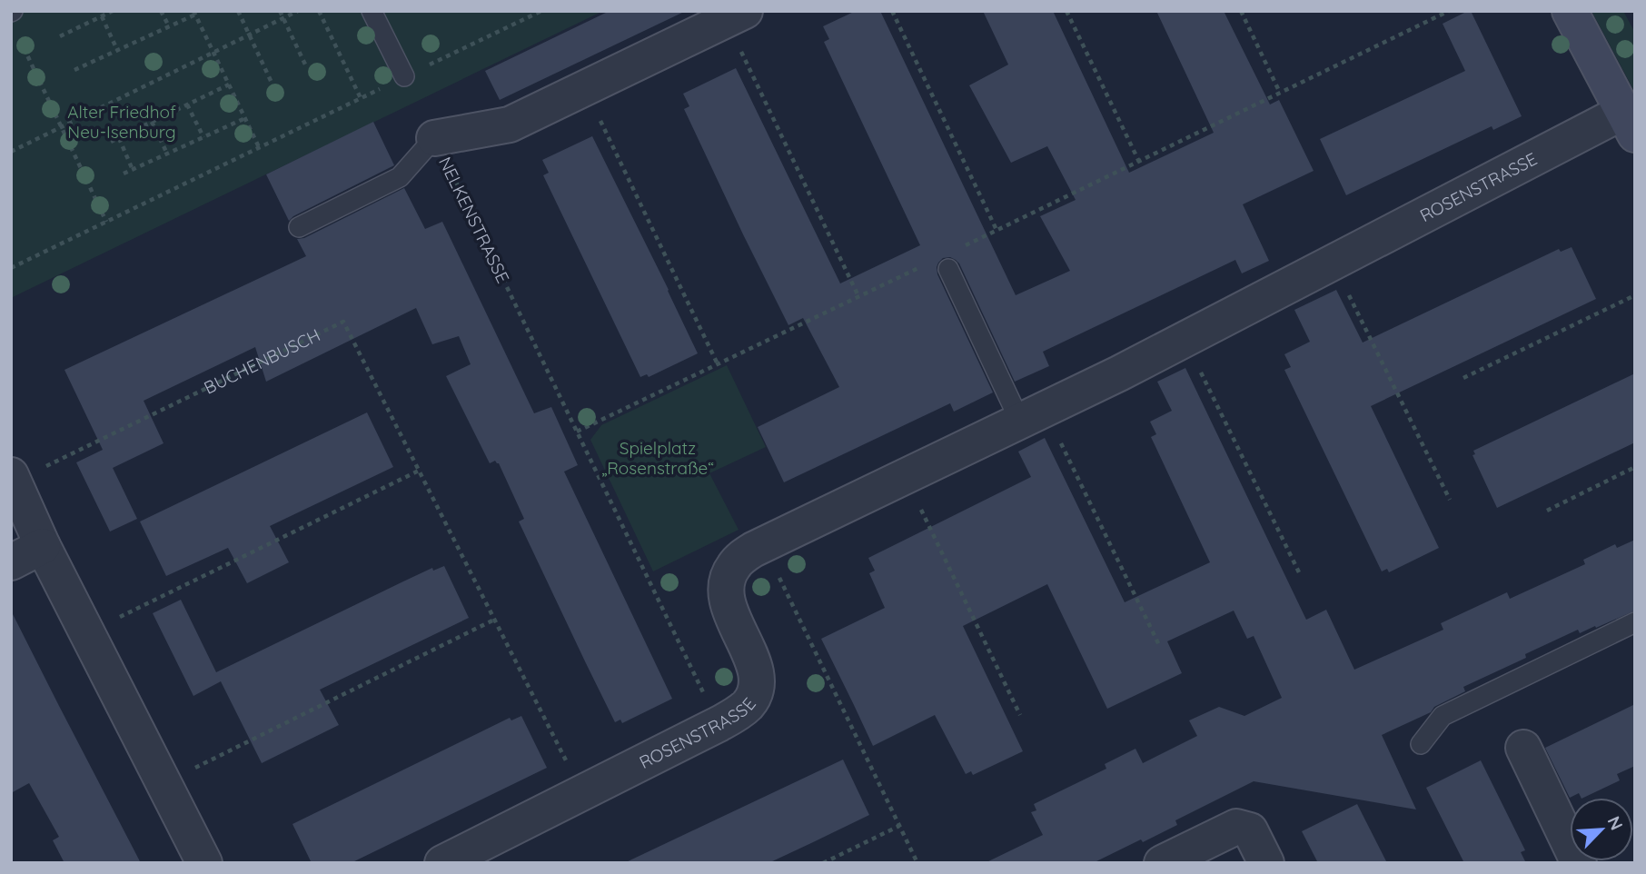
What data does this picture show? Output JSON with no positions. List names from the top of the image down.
{
  "streets": {
    "street": ["ROSENSTRASSE", "NELKENSTRASSE"],
    "path": ["BUCHENBUSCH"]
  },
  "crossings": [
    ["ROSENSTRASSE", "NELKENSTRASSE"],
    ["ROSENSTRASSE", "BUCHENBUSCH"]
  ],
  "parks": ["Alter Friedhof Neu-Isenburg", "Spielplatz „Rosenstraße“"],
  "north": "top right"
}
